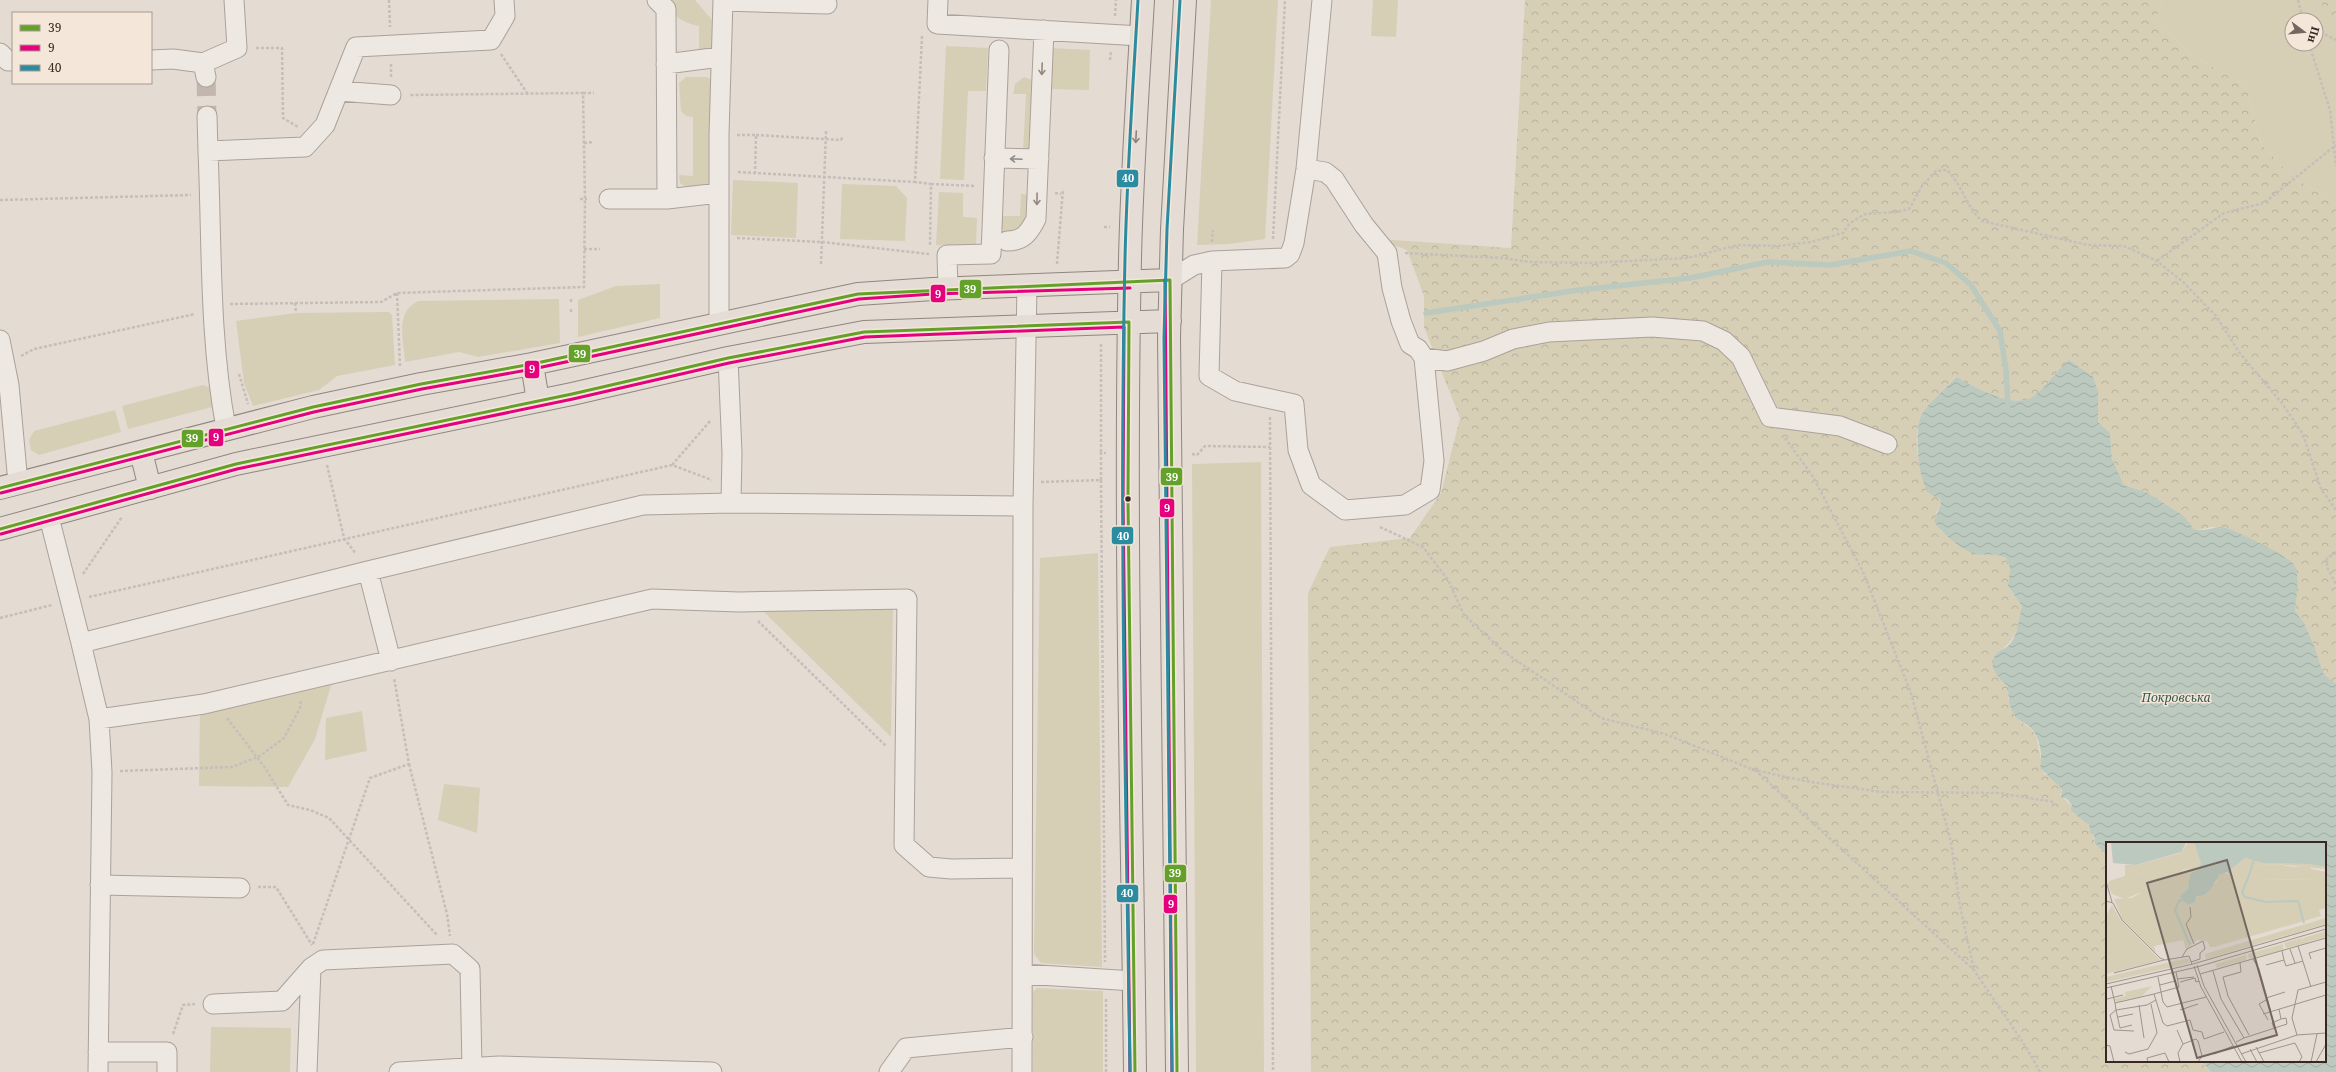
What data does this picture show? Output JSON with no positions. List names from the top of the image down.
{
  "water": ["Покровська"],
  "lines": ["transit line 40", "transit line 39", "transit line 9"],
  "legend": ["39", "9", "40"],
  "north": "right"
}
